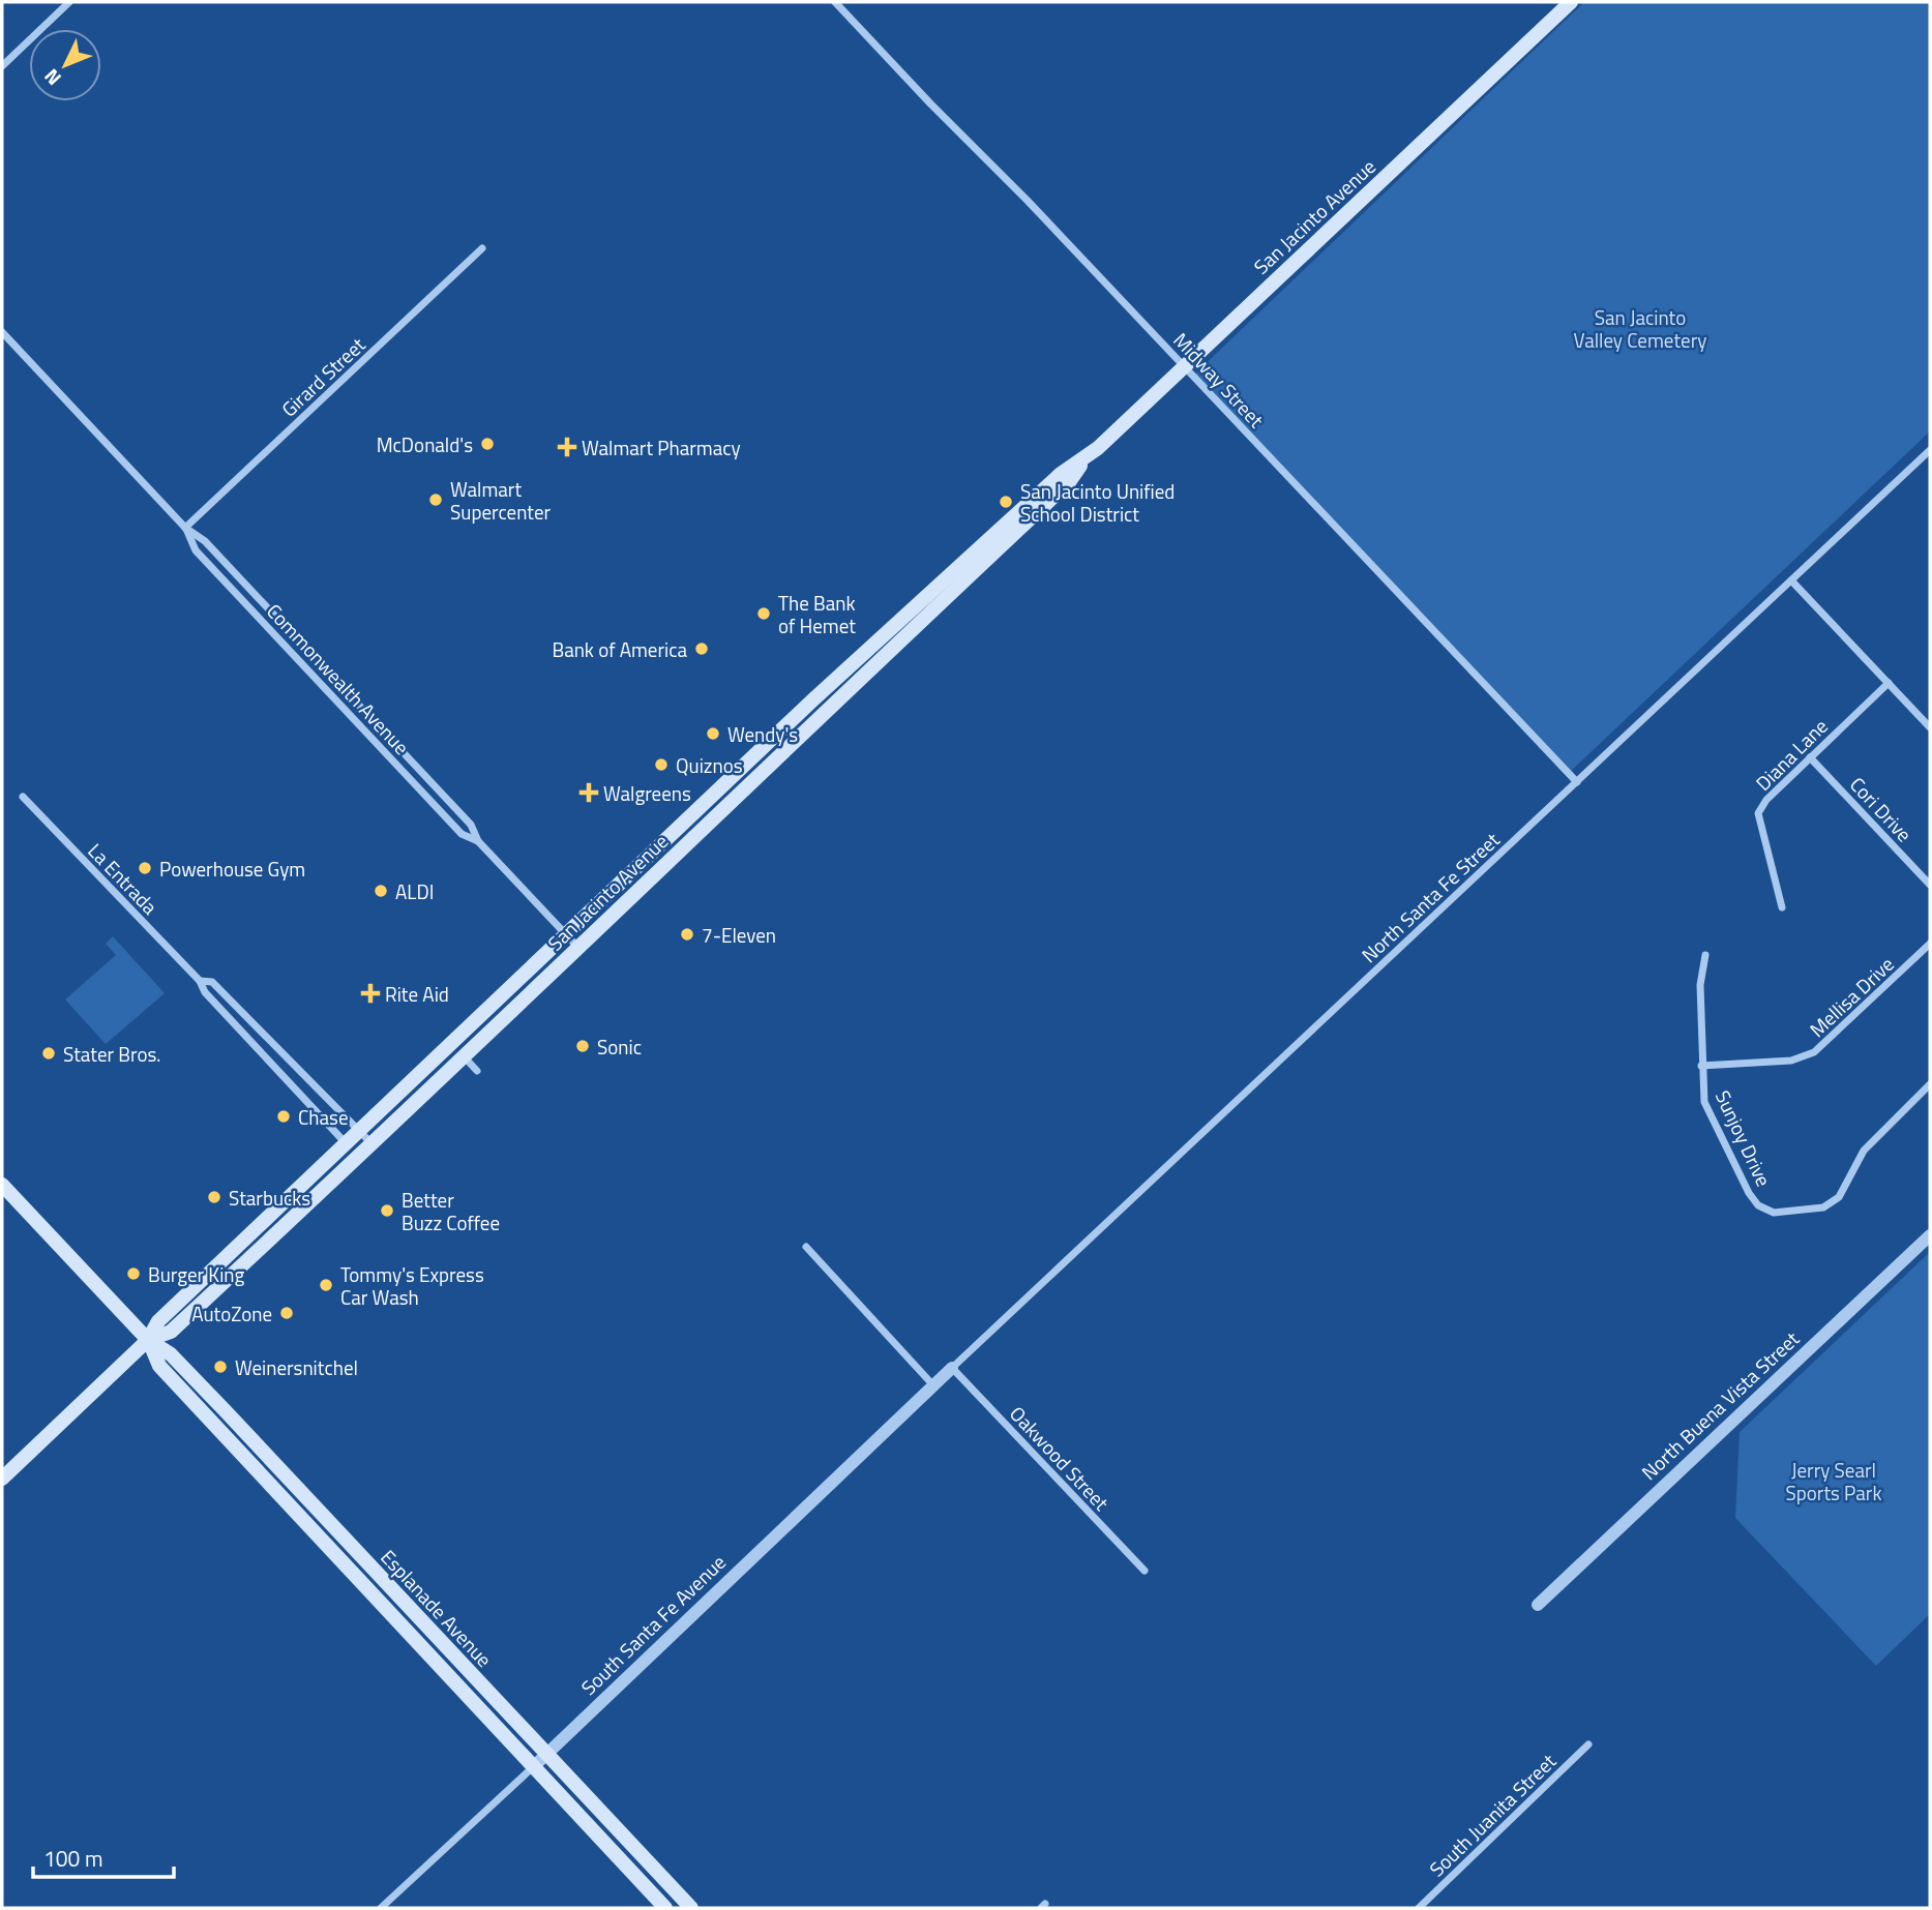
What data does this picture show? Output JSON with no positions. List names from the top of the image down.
{
  "streets": {
    "main road": ["San Jacinto Avenue", "Esplanade Avenue"],
    "street": [
      "Girard Street",
      "Midway Street",
      "Commonwealth Avenue",
      "Diana Lane",
      "Cori Drive",
      "La Entrada",
      "North Santa Fe Street",
      "Mellisa Drive",
      "Sunjoy Drive",
      "North Buena Vista Street",
      "Oakwood Street",
      "South Santa Fe Avenue",
      "South Juanita Street"
    ]
  },
  "crossings": [
    ["San Jacinto Avenue", "Midway Street"],
    ["San Jacinto Avenue", "Commonwealth Avenue"],
    ["San Jacinto Avenue", "La Entrada"],
    ["San Jacinto Avenue", "Esplanade Avenue"],
    ["Girard Street", "Commonwealth Avenue"],
    ["Midway Street", "North Santa Fe Street"],
    ["Diana Lane", "Cori Drive"],
    ["North Santa Fe Street", "Oakwood Street"],
    ["North Santa Fe Street", "South Santa Fe Avenue"],
    ["Mellisa Drive", "Sunjoy Drive"],
    ["Oakwood Street", "South Santa Fe Avenue"],
    ["Esplanade Avenue", "South Santa Fe Avenue"]
  ],
  "parks": ["San Jacinto Valley Cemetery", "Jerry Searl Sports Park"],
  "places": {
    "other": [
      "McDonald's",
      "Walmart Supercenter",
      "San Jacinto Unified School District",
      "The Bank of Hemet",
      "Bank of America",
      "Wendy's",
      "Quiznos",
      "Powerhouse Gym",
      "ALDI",
      "7-Eleven",
      "Sonic",
      "Stater Bros.",
      "Chase",
      "Starbucks",
      "Better Buzz Coffee",
      "Burger King",
      "Tommy's Express Car Wash",
      "AutoZone",
      "Weinersnitchel"
    ],
    "health": ["Walmart Pharmacy", "Walgreens", "Rite Aid"]
  },
  "scale_bar": "100 m",
  "north": "bottom left"
}
